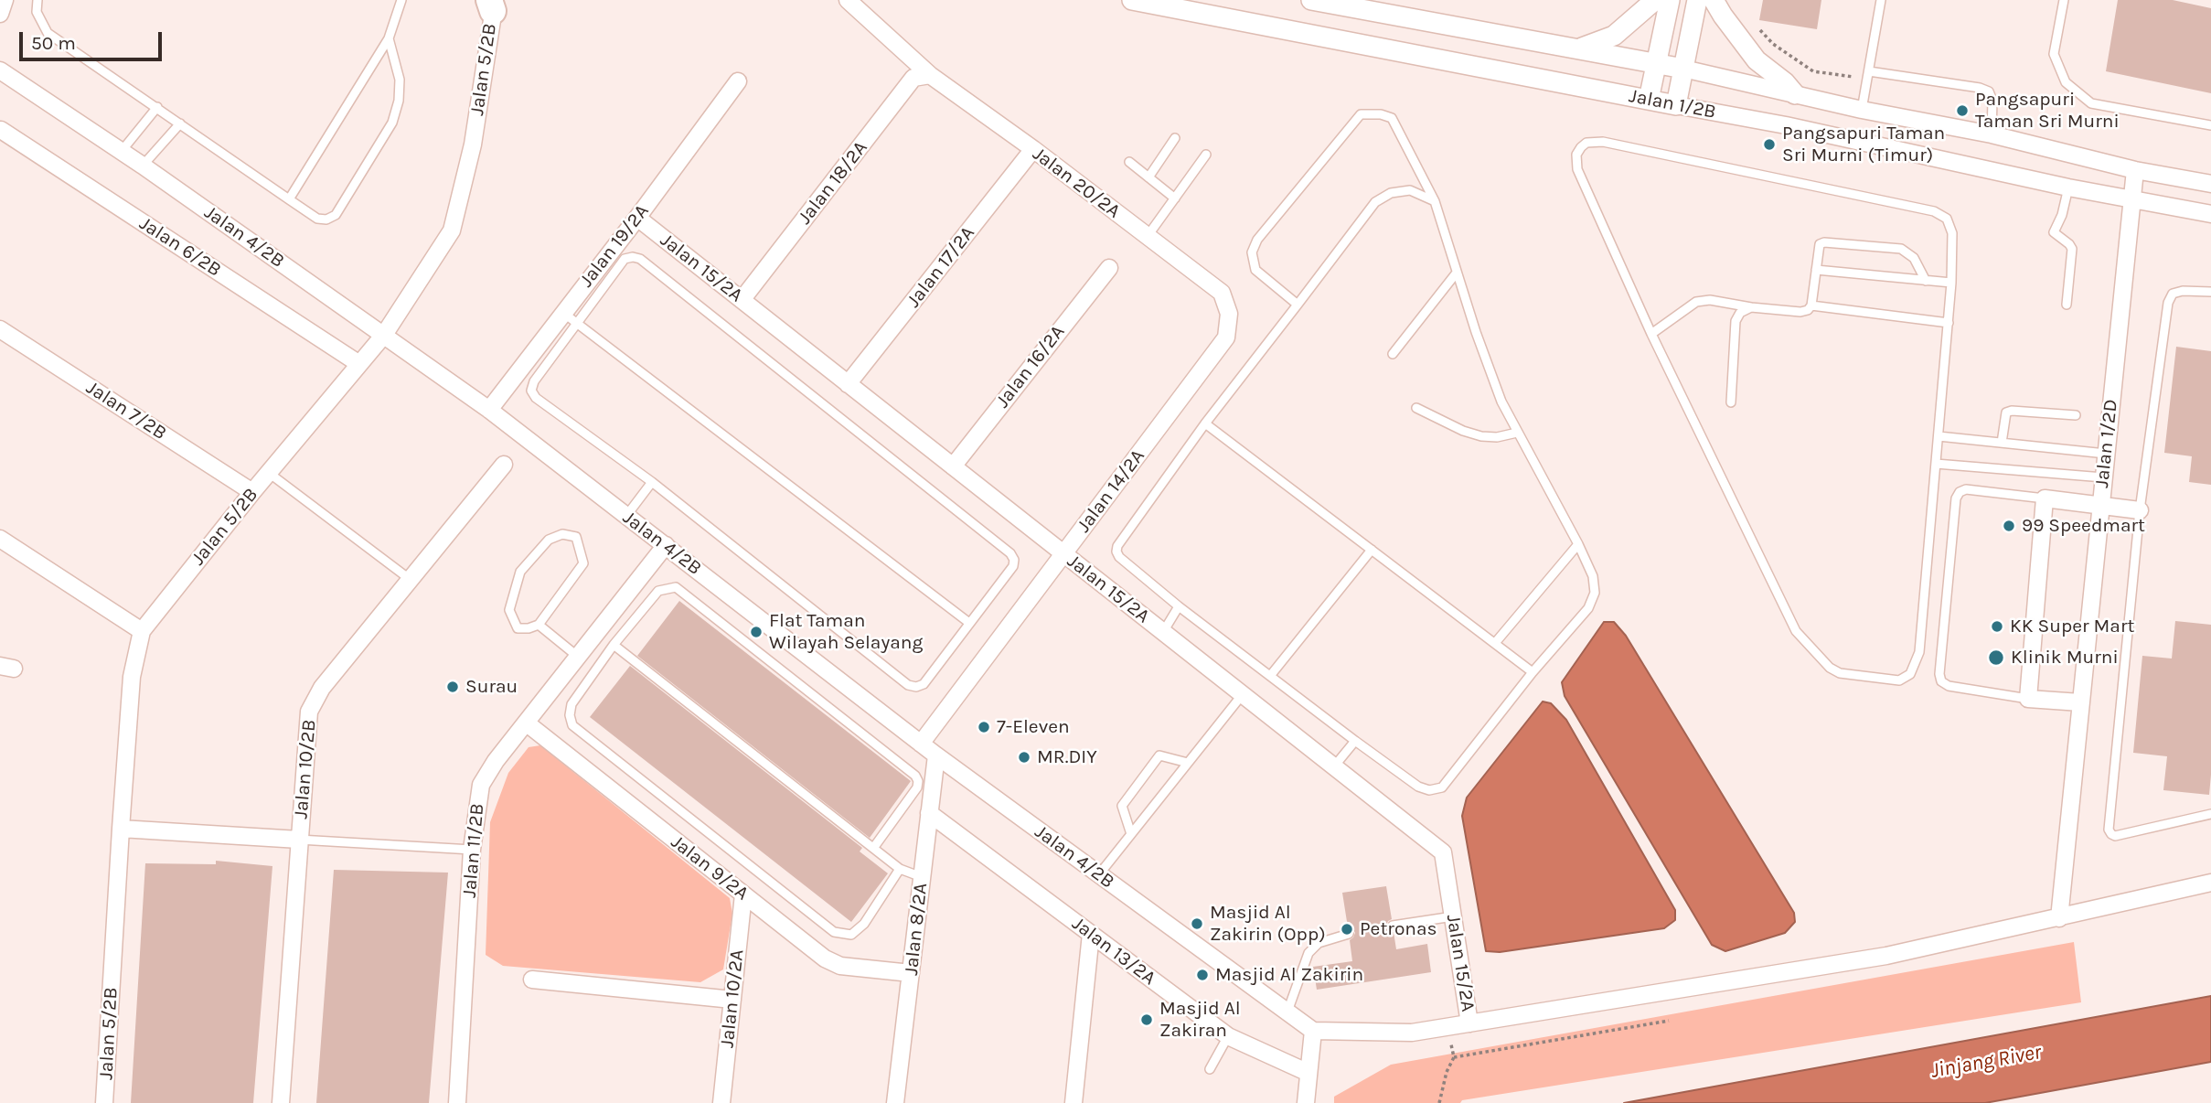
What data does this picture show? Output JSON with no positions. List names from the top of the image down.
{
  "streets": {
    "street": [
      "Jalan 5/2B",
      "Jalan 1/2B",
      "Jalan 18/2A",
      "Jalan 20/2A",
      "Jalan 4/2B",
      "Jalan 19/2A",
      "Jalan 6/2B",
      "Jalan 17/2A",
      "Jalan 15/2A",
      "Jalan 16/2A",
      "Jalan 7/2B",
      "Jalan 1/2D",
      "Jalan 14/2A",
      "Jalan 10/2B",
      "Jalan 11/2B",
      "Jalan 9/2A",
      "Jalan 8/2A",
      "Jalan 13/2A",
      "Jalan 10/2A"
    ]
  },
  "crossings": [
    ["Jalan 5/2B", "Jalan 4/2B"],
    ["Jalan 5/2B", "Jalan 6/2B"],
    ["Jalan 5/2B", "Jalan 7/2B"],
    ["Jalan 1/2B", "Jalan 1/2D"],
    ["Jalan 18/2A", "Jalan 20/2A"],
    ["Jalan 18/2A", "Jalan 15/2A"],
    ["Jalan 20/2A", "Jalan 17/2A"],
    ["Jalan 20/2A", "Jalan 14/2A"],
    ["Jalan 4/2B", "Jalan 19/2A"],
    ["Jalan 4/2B", "Jalan 14/2A"],
    ["Jalan 4/2B", "Jalan 11/2B"],
    ["Jalan 4/2B", "Jalan 8/2A"],
    ["Jalan 19/2A", "Jalan 15/2A"],
    ["Jalan 17/2A", "Jalan 15/2A"],
    ["Jalan 15/2A", "Jalan 16/2A"],
    ["Jalan 15/2A", "Jalan 14/2A"],
    ["Jalan 11/2B", "Jalan 9/2A"],
    ["Jalan 9/2A", "Jalan 8/2A"],
    ["Jalan 9/2A", "Jalan 10/2A"],
    ["Jalan 8/2A", "Jalan 13/2A"]
  ],
  "water": ["Jinjang River"],
  "places": [
    "Pangsapuri Taman Sri Murni",
    "Pangsapuri Taman Sri Murni (Timur)",
    "99 Speedmart",
    "KK Super Mart",
    "Flat Taman Wilayah Selayang",
    "Klinik Murni",
    "Surau",
    "7-Eleven",
    "MR.DIY",
    "Masjid Al Zakirin (Opp)",
    "Petronas",
    "Masjid Al Zakirin",
    "Masjid Al Zakiran"
  ],
  "scale_bar": "50 m"
}
